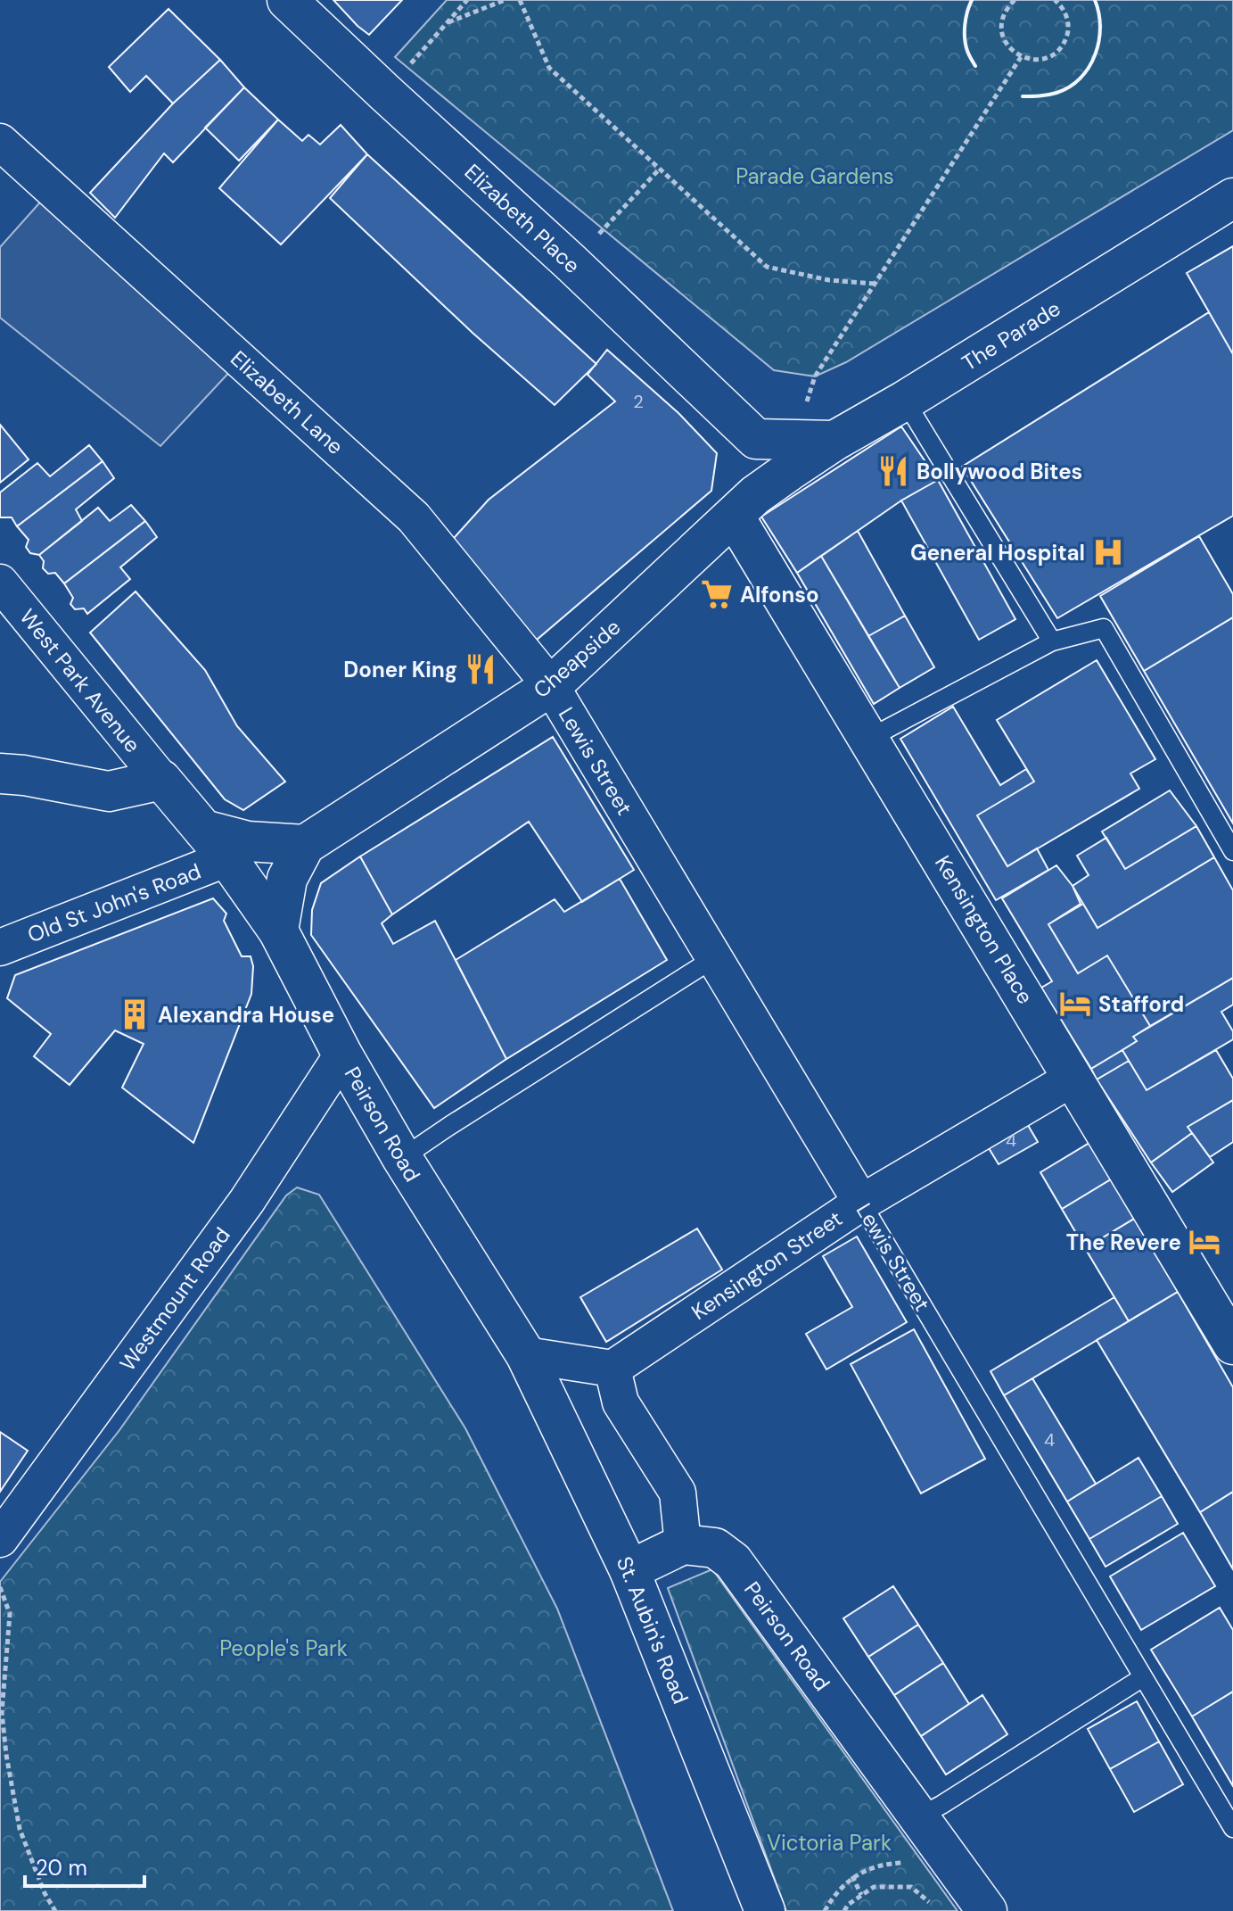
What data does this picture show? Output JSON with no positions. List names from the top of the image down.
{
  "streets": {
    "main road": [
      "Elizabeth Place",
      "The Parade",
      "Cheapside",
      "Kensington Place",
      "Peirson Road",
      "St. Aubin's Road"
    ],
    "street": [
      "Elizabeth Lane",
      "West Park Avenue",
      "Lewis Street",
      "Old St John's Road",
      "Kensington Street",
      "Westmount Road"
    ]
  },
  "crossings": [
    ["The Parade", "Cheapside"],
    ["Elizabeth Lane", "Cheapside"],
    ["Elizabeth Lane", "Lewis Street"],
    ["Cheapside", "Lewis Street"],
    ["Cheapside", "Kensington Place"],
    ["Cheapside", "Peirson Road"],
    ["West Park Avenue", "Peirson Road"],
    ["Lewis Street", "Kensington Street"],
    ["Old St John's Road", "Peirson Road"],
    ["Kensington Place", "Kensington Street"],
    ["Peirson Road", "Westmount Road"],
    ["Peirson Road", "St. Aubin's Road"]
  ],
  "parks": ["Parade Gardens", "People's Park", "Victoria Park"],
  "places": {
    "restaurant": ["Bollywood Bites", "Doner King"],
    "hospital": ["General Hospital"],
    "supermarket": ["Alfonso"],
    "hotel": ["Stafford", "The Revere"],
    "building": ["Alexandra House"]
  },
  "house_numbers": ["2", "4", "4"],
  "scale_bar": "20 m"
}
